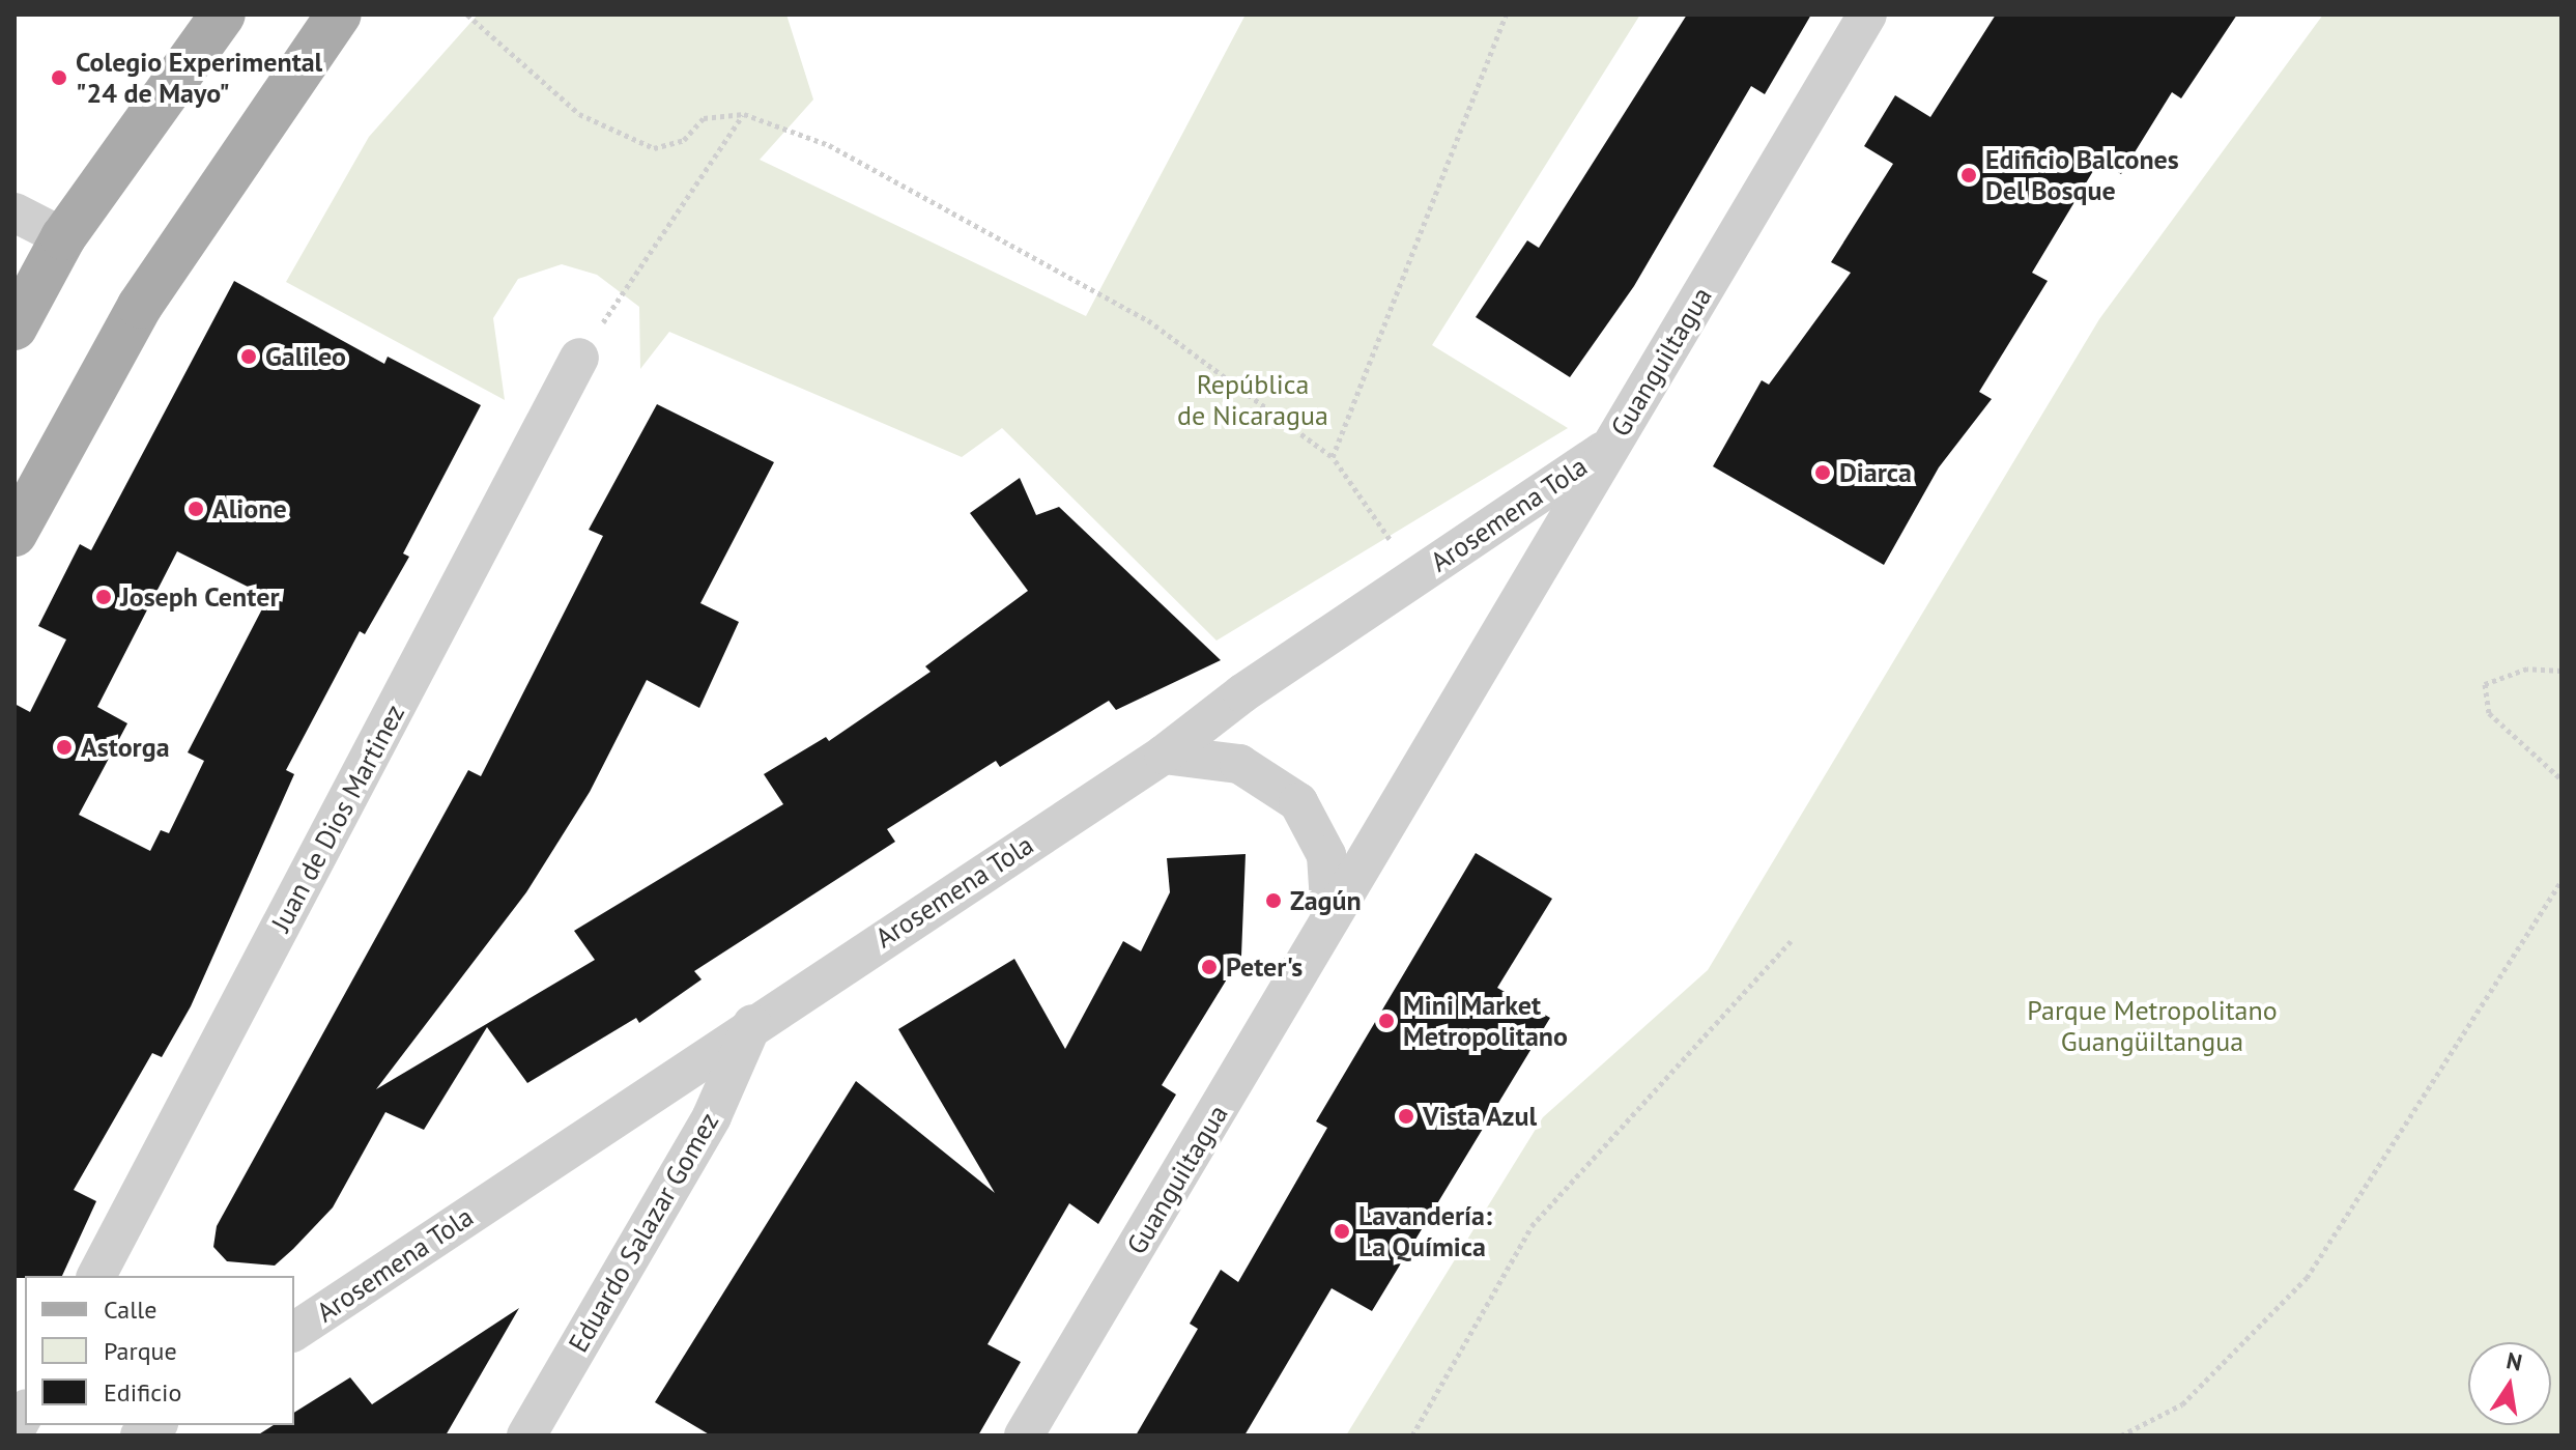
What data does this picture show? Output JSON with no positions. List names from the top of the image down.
{
  "streets": {
    "street": [
      "Guanguiltagua",
      "Arosemena Tola",
      "Juan de Dios Martinez",
      "Eduardo Salazar Gomez"
    ]
  },
  "crossings": [
    ["Guanguiltagua", "Arosemena Tola"],
    ["Arosemena Tola", "Eduardo Salazar Gomez"]
  ],
  "parks": ["República de Nicaragua", "Parque Metropolitano Guangüiltangua"],
  "places": [
    "Colegio Experimental \"24 de Mayo\"",
    "Edificio Balcones Del Bosque",
    "Galileo",
    "Diarca",
    "Alione",
    "Joseph Center",
    "Astorga",
    "Zagún",
    "Peter's",
    "Mini Market Metropolitano",
    "Vista Azul",
    "Lavandería: La Química"
  ],
  "legend": ["Calle", "Parque", "Edificio"],
  "north": "top"
}
